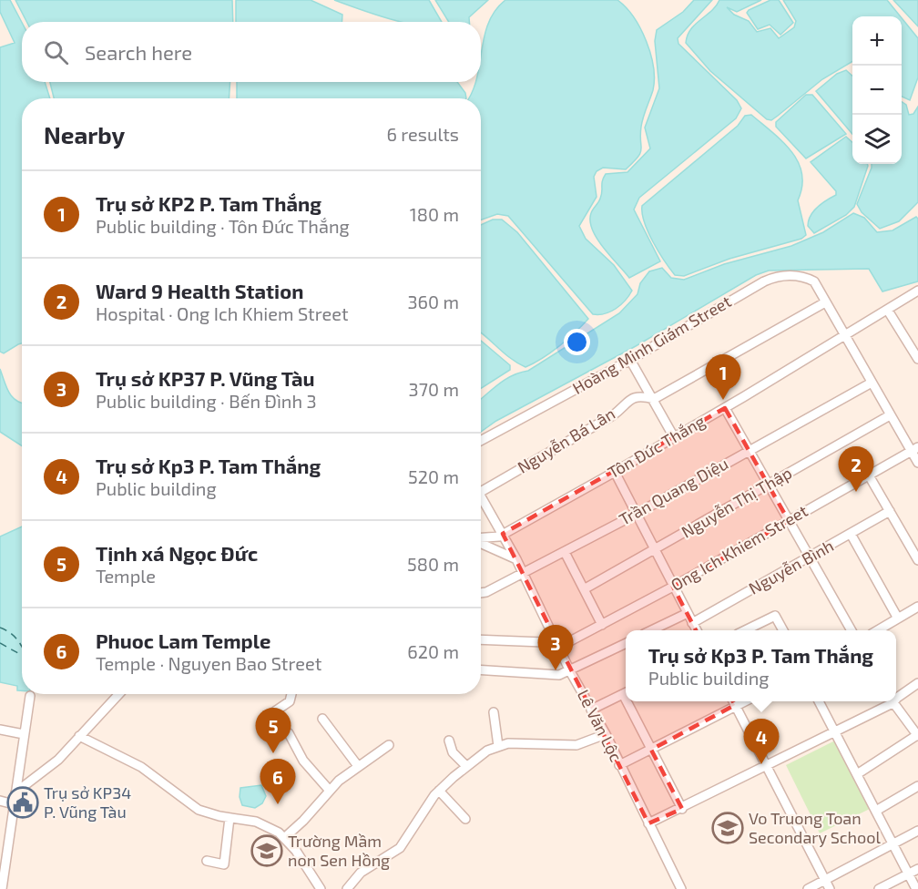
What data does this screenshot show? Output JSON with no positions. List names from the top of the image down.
{
  "streets": {
    "street": [
      "Hoàng Minh Giám Street",
      "Nguyễn Bá Lân",
      "Tôn Đức Thắng",
      "Trần Quang Diệu",
      "Nguyễn Thị Thập",
      "Ong Ich Khiem Street",
      "Nguyễn Bình",
      "Lê Văn Lộc"
    ]
  },
  "crossings": [
    ["Hoàng Minh Giám Street", "Nguyễn Bá Lân"],
    ["Tôn Đức Thắng", "Lê Văn Lộc"],
    ["Trần Quang Diệu", "Lê Văn Lộc"],
    ["Ong Ich Khiem Street", "Lê Văn Lộc"]
  ],
  "places": {
    "public building": ["Trụ sở KP34 P. Vũng Tàu"],
    "school or university": ["Vo Truong Toan Secondary School", "Trường Mầm non Sen Hồng"]
  },
  "page": {
    "map_buttons": ["+", "−"],
    "search": "Search here",
    "heading": ["Nearby", "6 results"],
    "list": [
      {
        "mark": "1",
        "name": "Trụ sở KP2 P. Tam Thắng",
        "note": "Public building · Tôn Đức Thắng",
        "value": "180 m"
      },
      {
        "mark": "2",
        "name": "Ward 9 Health Station",
        "note": "Hospital · Ong Ich Khiem Street",
        "value": "360 m"
      },
      {
        "mark": "3",
        "name": "Trụ sở KP37 P. Vũng Tàu",
        "note": "Public building · Bến Đình 3",
        "value": "370 m"
      },
      {
        "mark": "4",
        "name": "Trụ sở Kp3 P. Tam Thắng",
        "note": "Public building",
        "value": "520 m"
      },
      {
        "mark": "5",
        "name": "Tịnh xá Ngọc Đức",
        "note": "Temple",
        "value": "580 m"
      },
      {
        "mark": "6",
        "name": "Phuoc Lam Temple",
        "note": "Temple · Nguyen Bao Street",
        "value": "620 m"
      }
    ],
    "pins": [
      "1",
      "2",
      "3",
      "5",
      "4",
      "6"
    ],
    "popup": ["Trụ sở Kp3 P. Tam Thắng", "Public building"]
  }
}
